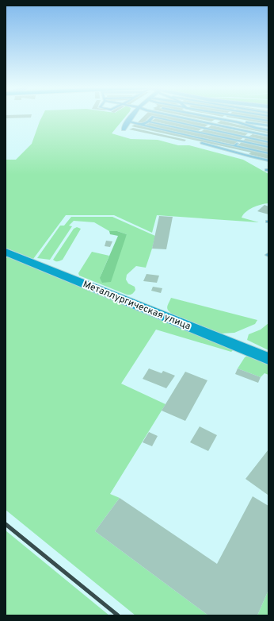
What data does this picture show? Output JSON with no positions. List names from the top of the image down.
{
  "streets": {
    "street": ["Металлургическая улица"]
  }
}
